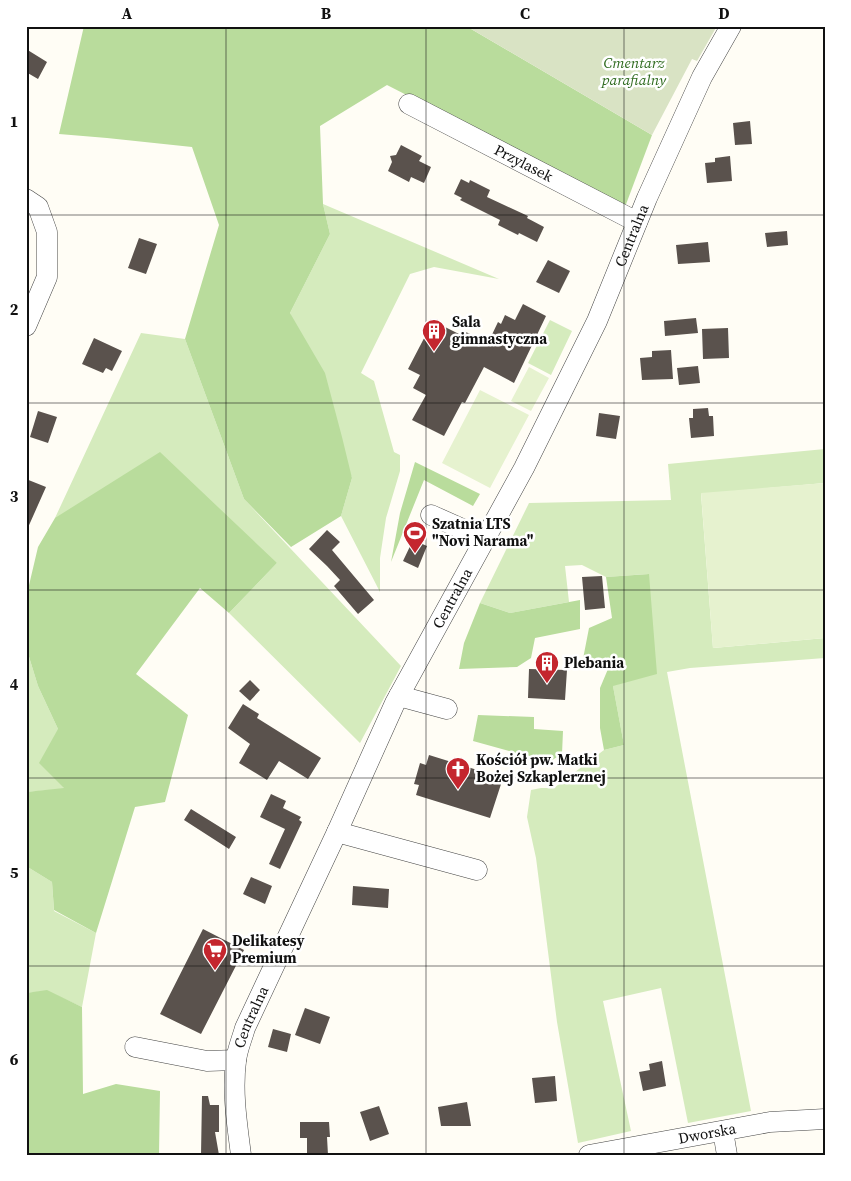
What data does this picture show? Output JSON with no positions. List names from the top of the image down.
{
  "streets": {
    "street": ["Przylasek", "Centralna", "Dworska"]
  },
  "crossings": [
    ["Przylasek", "Centralna"]
  ],
  "parks": ["Cmentarz parafialny"],
  "places": {
    "building": ["Sala gimnastyczna", "Plebania"],
    "sports": ["Szatnia LTS \"Novi Narama\""],
    "church": ["Kościół pw. Matki Bożej Szkaplerznej"],
    "supermarket": ["Delikatesy Premium"]
  },
  "grid": {
    "columns": [
      "A",
      "B",
      "C",
      "D"
    ],
    "rows": [
      "1",
      "2",
      "3",
      "4",
      "5",
      "6"
    ]
  }
}
